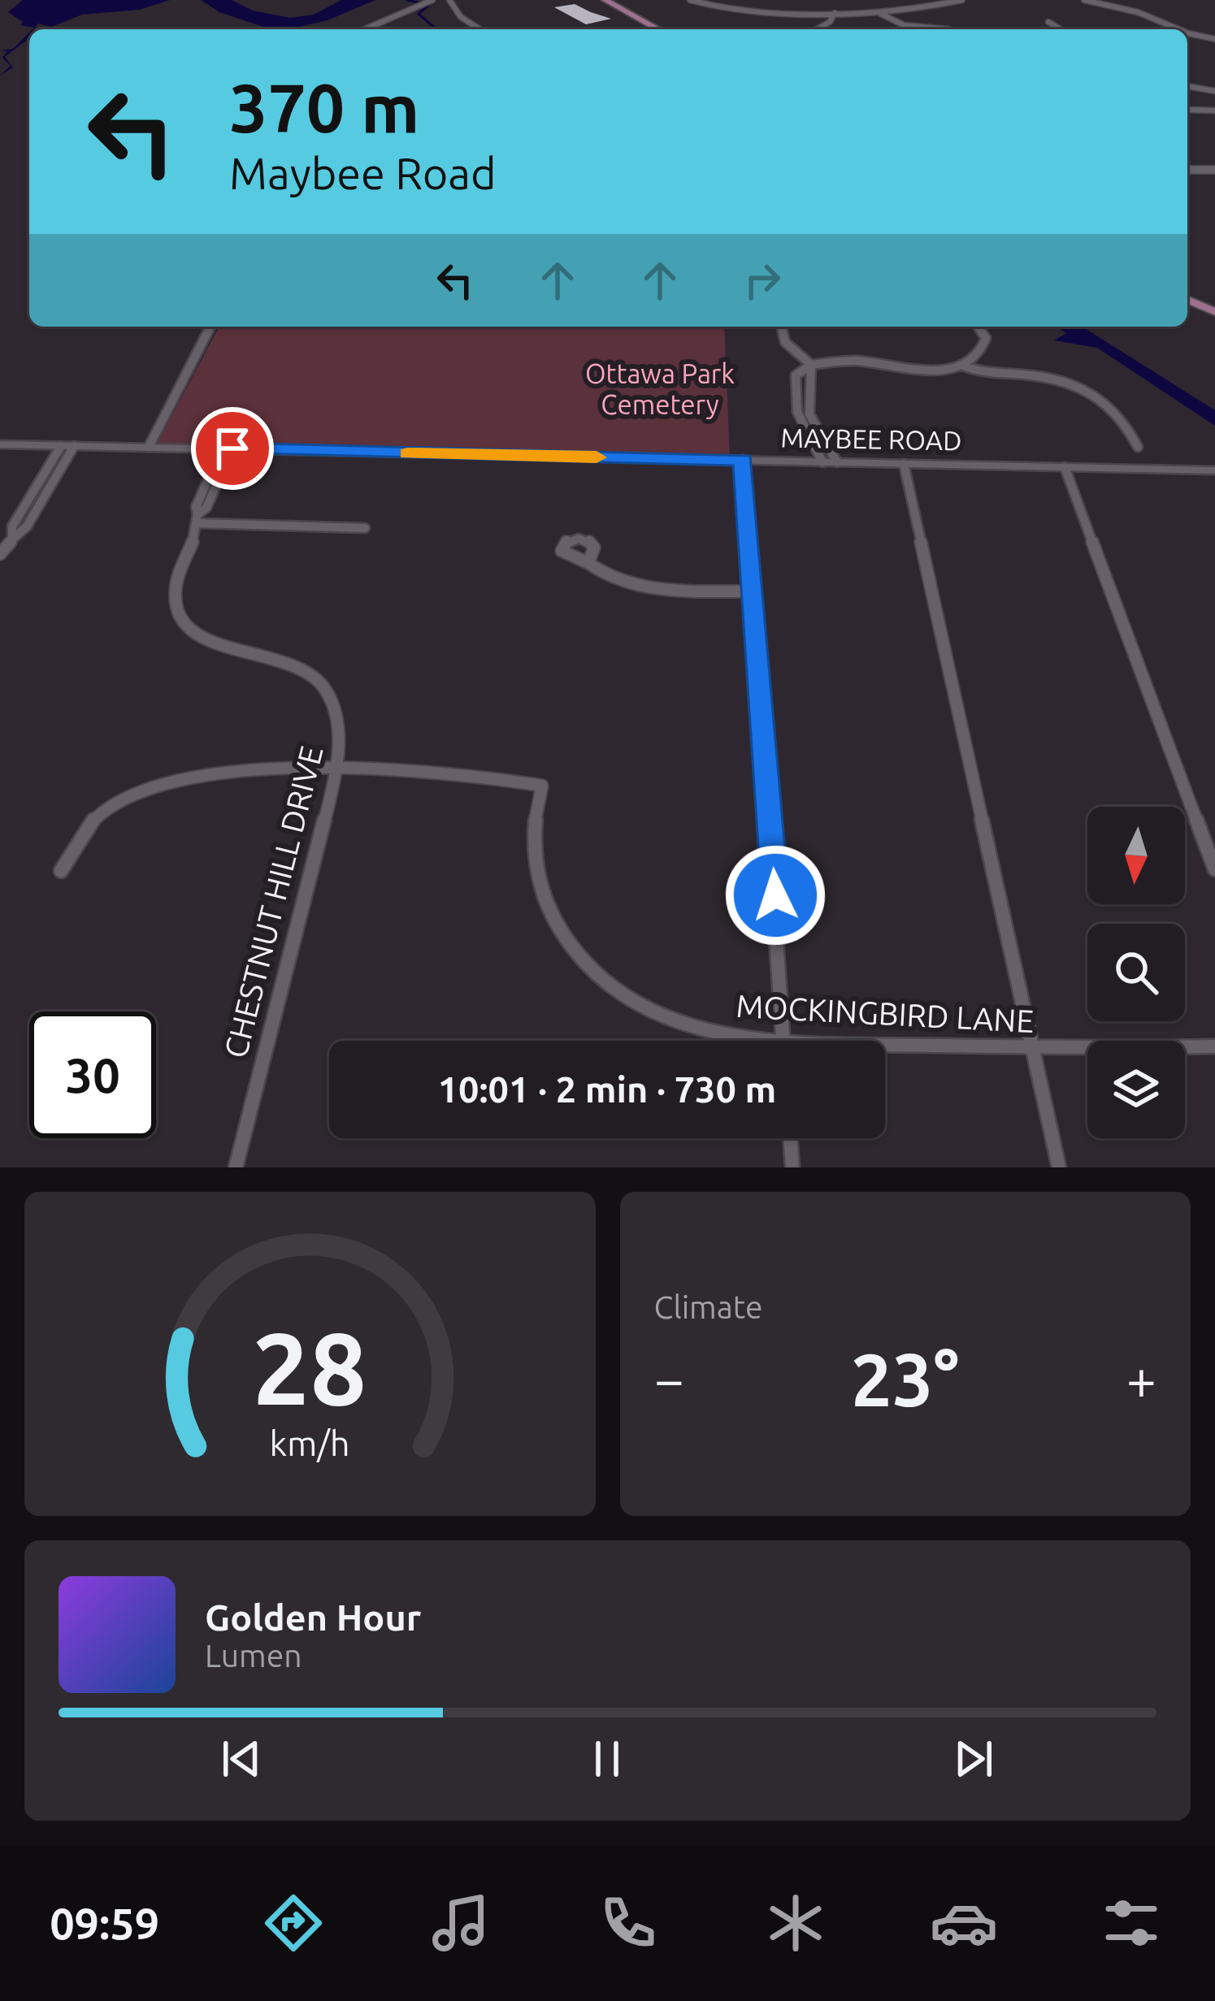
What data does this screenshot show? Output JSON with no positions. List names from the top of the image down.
{
  "streets": {
    "main road": ["MAYBEE ROAD"],
    "street": ["CHESTNUT HILL DRIVE", "MOCKINGBIRD LANE"]
  },
  "crossings": [
    ["MAYBEE ROAD", "CHESTNUT HILL DRIVE"],
    ["CHESTNUT HILL DRIVE", "MOCKINGBIRD LANE"]
  ],
  "parks": ["Ottawa Park Cemetery"],
  "north": "bottom",
  "page": {
    "turn": ["370 m", "Maybee Road"],
    "limit": "30",
    "trip": "10:01 · 2 min · 730 m",
    "tile": "Climate",
    "heat": ["−", "23°", "+"],
    "song": ["Golden Hour", "Lumen"],
    "tabs": "09:59",
    "gauge": ["28", "km/h"]
  }
}
